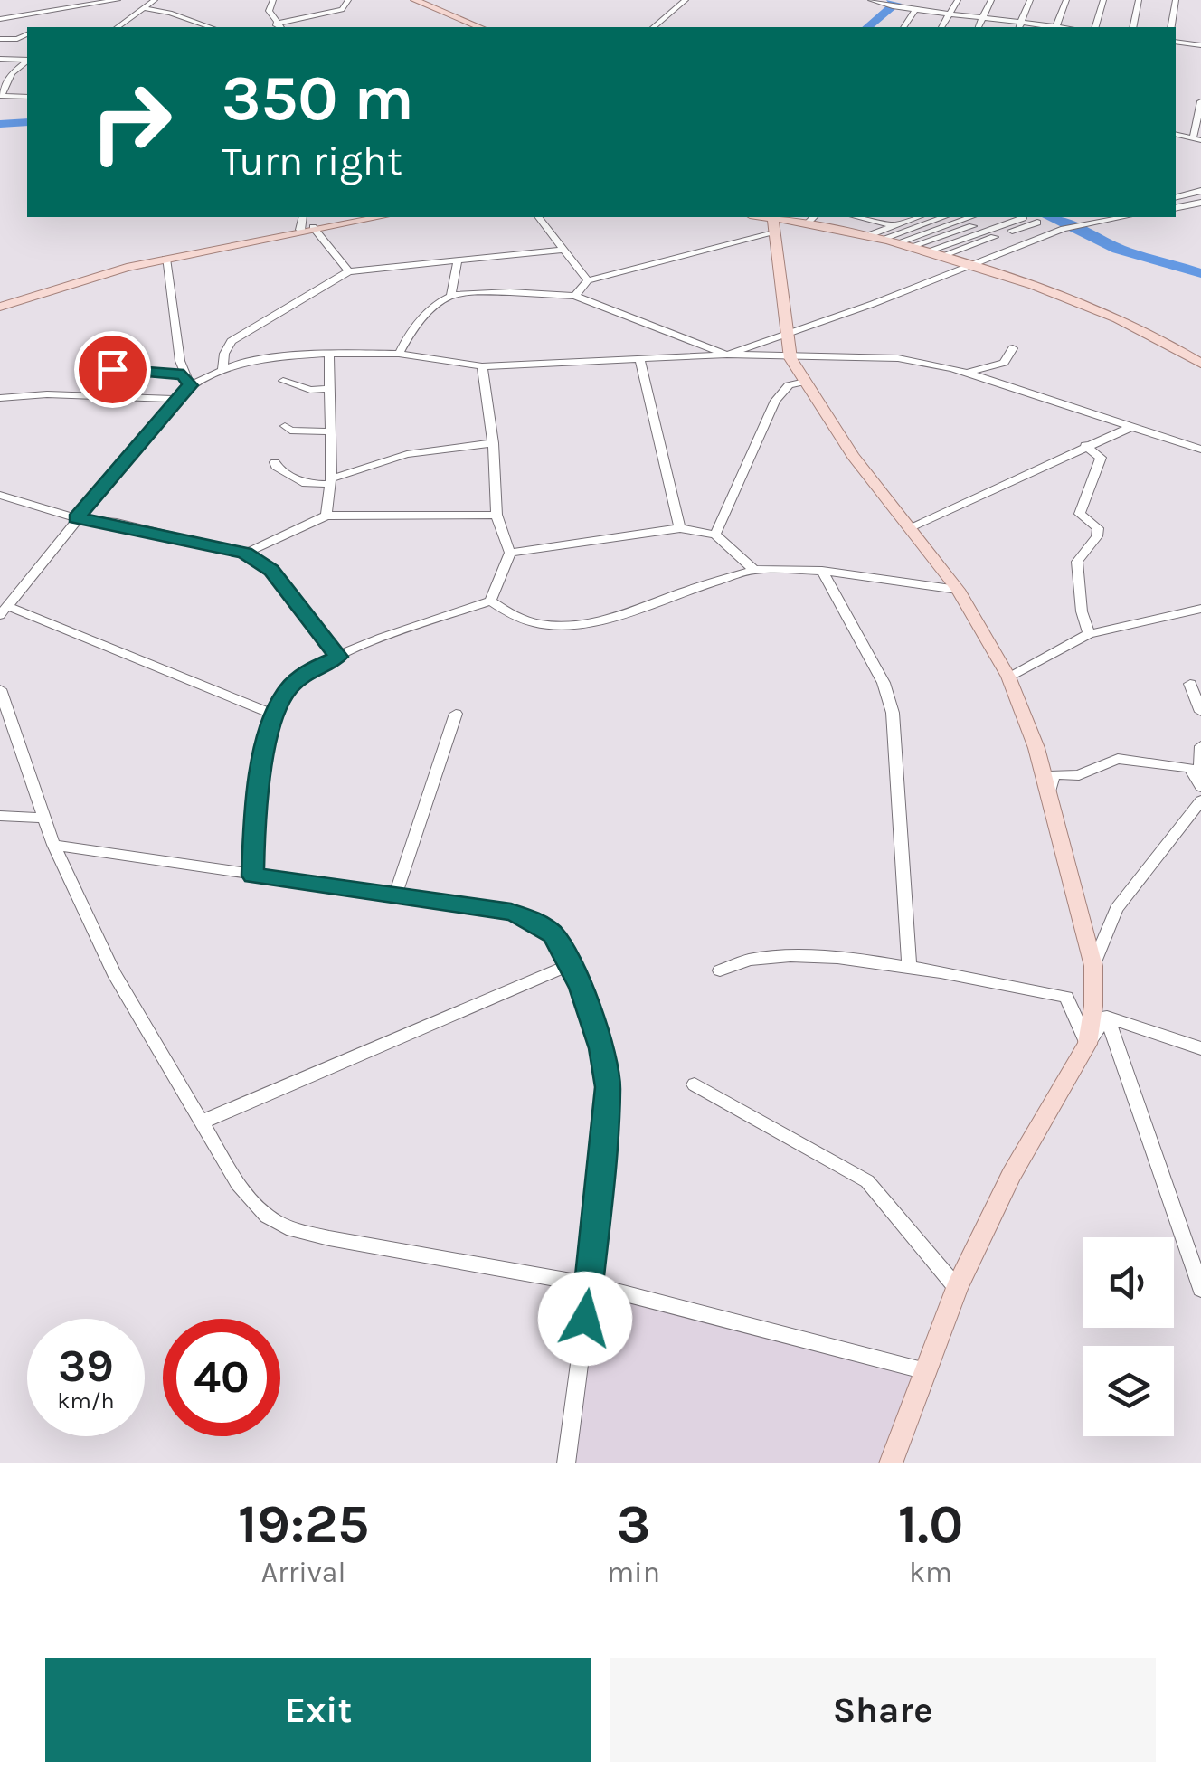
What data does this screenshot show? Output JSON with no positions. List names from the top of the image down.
{
  "page": {
    "turn": ["350 m", "Turn right"],
    "speed": "39 km/h",
    "limit": "40",
    "eta": [
      "19:25",
      "Arrival",
      "3",
      "min",
      "1.0",
      "km"
    ],
    "buttons": ["Exit", "Share"]
  }
}
